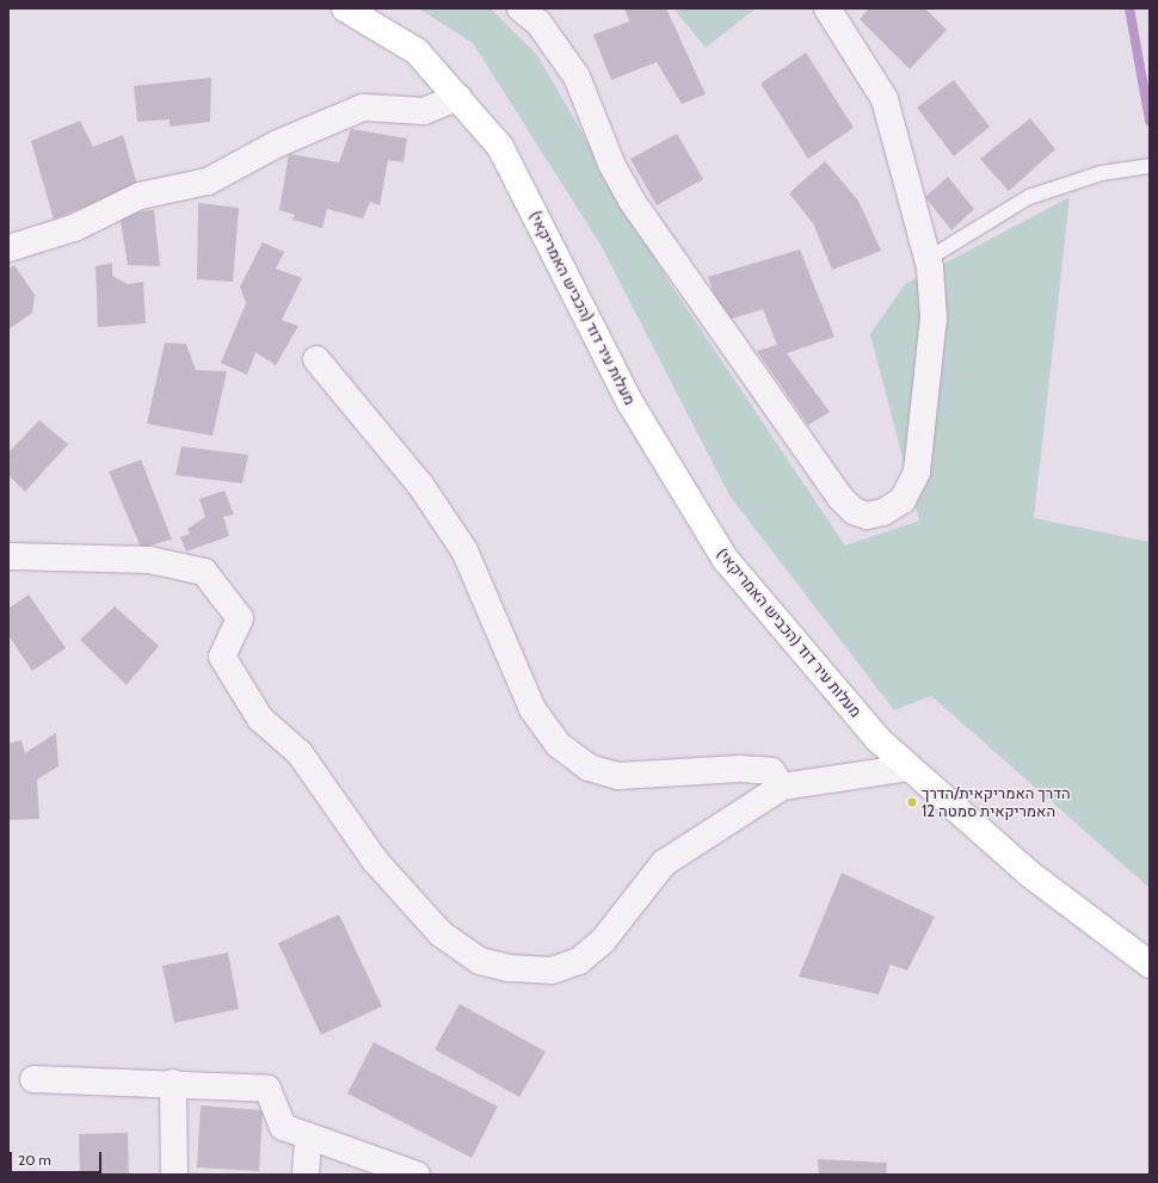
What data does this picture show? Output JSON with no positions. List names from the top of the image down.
{
  "streets": {
    "main road": ["מעלות עיר דוד (הכביש האמריקאי)"]
  },
  "places": ["הדרך האמריקאית/הדרך האמריקאית סמטה 12"],
  "scale_bar": "20 m"
}
